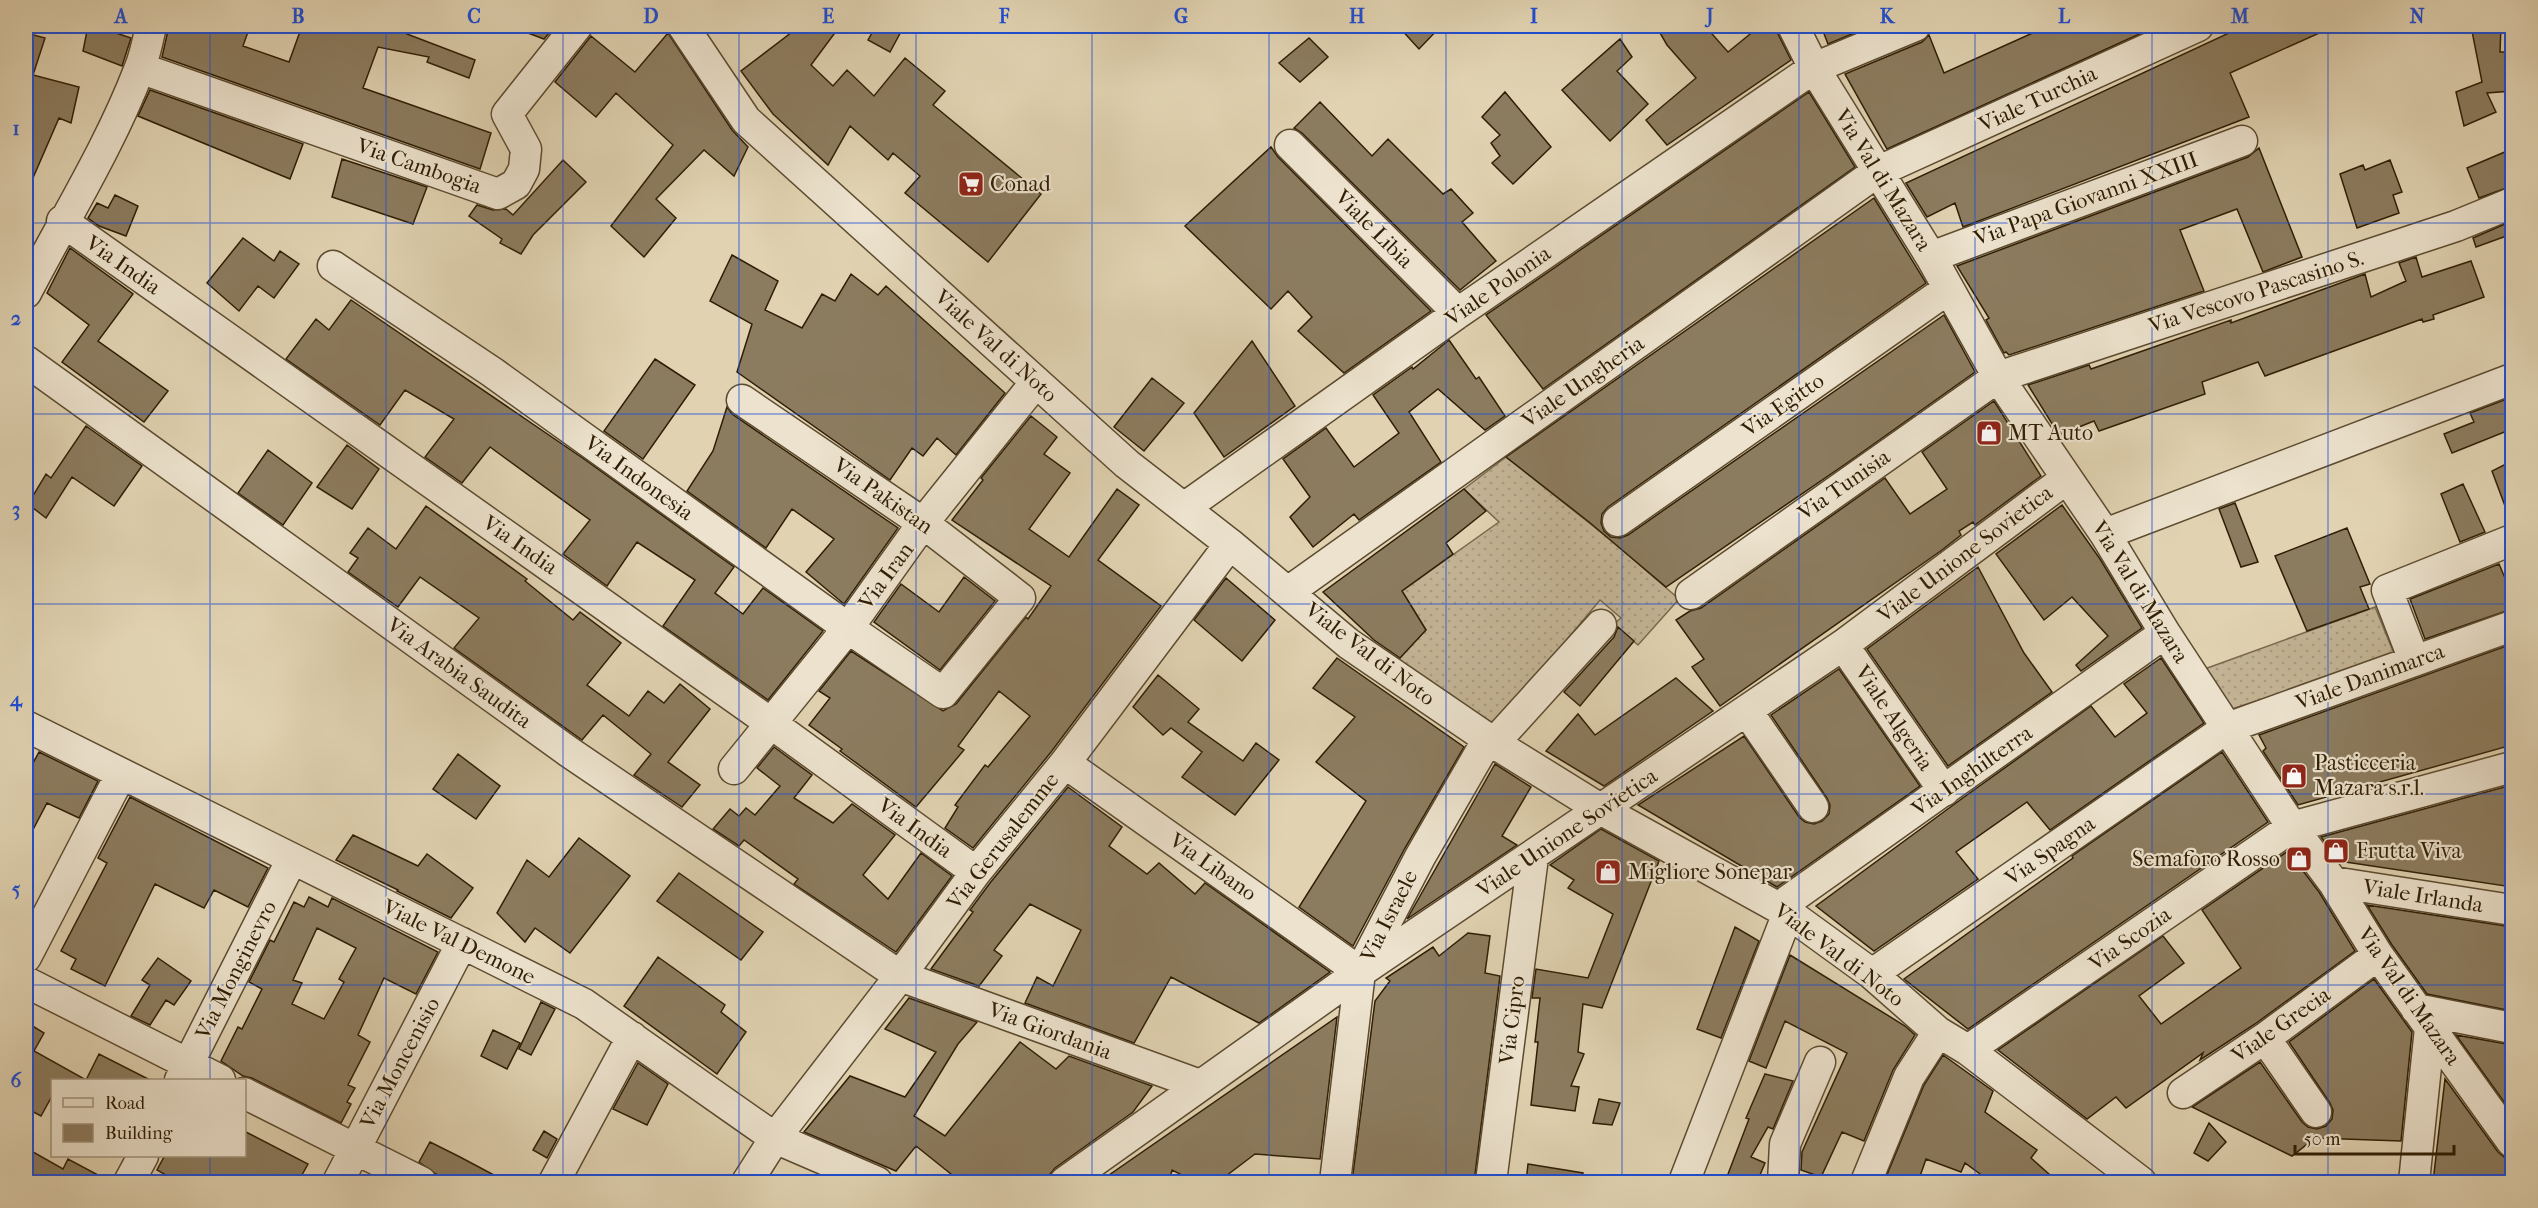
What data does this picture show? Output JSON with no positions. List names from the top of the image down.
{
  "streets": {
    "street": [
      "Viale Turchia",
      "Via Cambogia",
      "Via Val di Mazara",
      "Via Papa Giovanni XXIII",
      "Viale Libia",
      "Via India",
      "Viale Polonia",
      "Via Vescovo Pascasino S.",
      "Viale Val di Noto",
      "Viale Ungheria",
      "Via Egitto",
      "Via Indonesia",
      "Via Tunisia",
      "Via Pakistan",
      "Viale Unione Sovietica",
      "Via Iran",
      "Via Arabia Saudita",
      "Viale Danimarca",
      "Viale Algeria",
      "Via Inghilterra",
      "Via Gerusalemme",
      "Via Spagna",
      "Via Libano",
      "Viale Irlanda",
      "Via Israele",
      "Via Scozia",
      "Viale Val Demone",
      "Via Monginevro",
      "Via Cipro",
      "Viale Grecia",
      "Via Giordania",
      "Via Moncenisio"
    ]
  },
  "crossings": [
    ["Viale Turchia", "Via Val di Mazara"],
    ["Viale Turchia", "Viale Ungheria"],
    ["Via Val di Mazara", "Via Papa Giovanni XXIII"],
    ["Via Val di Mazara", "Viale Polonia"],
    ["Via Val di Mazara", "Via Vescovo Pascasino S."],
    ["Via Val di Mazara", "Viale Ungheria"],
    ["Via Val di Mazara", "Via Egitto"],
    ["Via Val di Mazara", "Via Tunisia"],
    ["Via Val di Mazara", "Viale Unione Sovietica"],
    ["Via Val di Mazara", "Viale Danimarca"],
    ["Via Val di Mazara", "Via Inghilterra"],
    ["Via Val di Mazara", "Via Spagna"],
    ["Via Val di Mazara", "Viale Irlanda"],
    ["Via Val di Mazara", "Via Scozia"],
    ["Via Val di Mazara", "Viale Grecia"],
    ["Viale Libia", "Viale Polonia"],
    ["Via India", "Via Iran"],
    ["Via India", "Via Gerusalemme"],
    ["Viale Polonia", "Viale Val di Noto"],
    ["Via Vescovo Pascasino S.", "Via Tunisia"],
    ["Viale Val di Noto", "Viale Ungheria"],
    ["Viale Val di Noto", "Viale Unione Sovietica"],
    ["Viale Val di Noto", "Via Iran"],
    ["Viale Val di Noto", "Via Inghilterra"],
    ["Viale Val di Noto", "Via Gerusalemme"],
    ["Viale Val di Noto", "Via Spagna"],
    ["Viale Val di Noto", "Via Israele"],
    ["Viale Val di Noto", "Via Scozia"],
    ["Via Indonesia", "Via Pakistan"],
    ["Via Indonesia", "Via Iran"],
    ["Via Pakistan", "Via Iran"],
    ["Viale Unione Sovietica", "Viale Algeria"],
    ["Viale Unione Sovietica", "Via Libano"],
    ["Viale Unione Sovietica", "Via Israele"],
    ["Viale Unione Sovietica", "Via Cipro"],
    ["Viale Unione Sovietica", "Via Giordania"],
    ["Via Arabia Saudita", "Via Gerusalemme"],
    ["Via Arabia Saudita", "Via Giordania"],
    ["Viale Danimarca", "Via Spagna"],
    ["Viale Algeria", "Via Inghilterra"],
    ["Via Gerusalemme", "Via Libano"],
    ["Via Gerusalemme", "Viale Val Demone"],
    ["Via Gerusalemme", "Via Giordania"],
    ["Via Libano", "Via Israele"],
    ["Viale Val Demone", "Via Monginevro"],
    ["Viale Val Demone", "Via Moncenisio"]
  ],
  "places": {
    "supermarket": ["Conad"],
    "shop": [
      "MT Auto",
      "Pasticceria Mazara s.r.l.",
      "Frutta Viva",
      "Semaforo Rosso",
      "Migliore Sonepar"
    ]
  },
  "legend": ["Road", "Building"],
  "scale_bar": "50 m",
  "grid": {
    "columns": [
      "A",
      "B",
      "C",
      "D",
      "E",
      "F",
      "G",
      "H",
      "I",
      "J",
      "K",
      "L",
      "M",
      "N"
    ],
    "rows": [
      "1",
      "2",
      "3",
      "4",
      "5",
      "6"
    ]
  }
}
